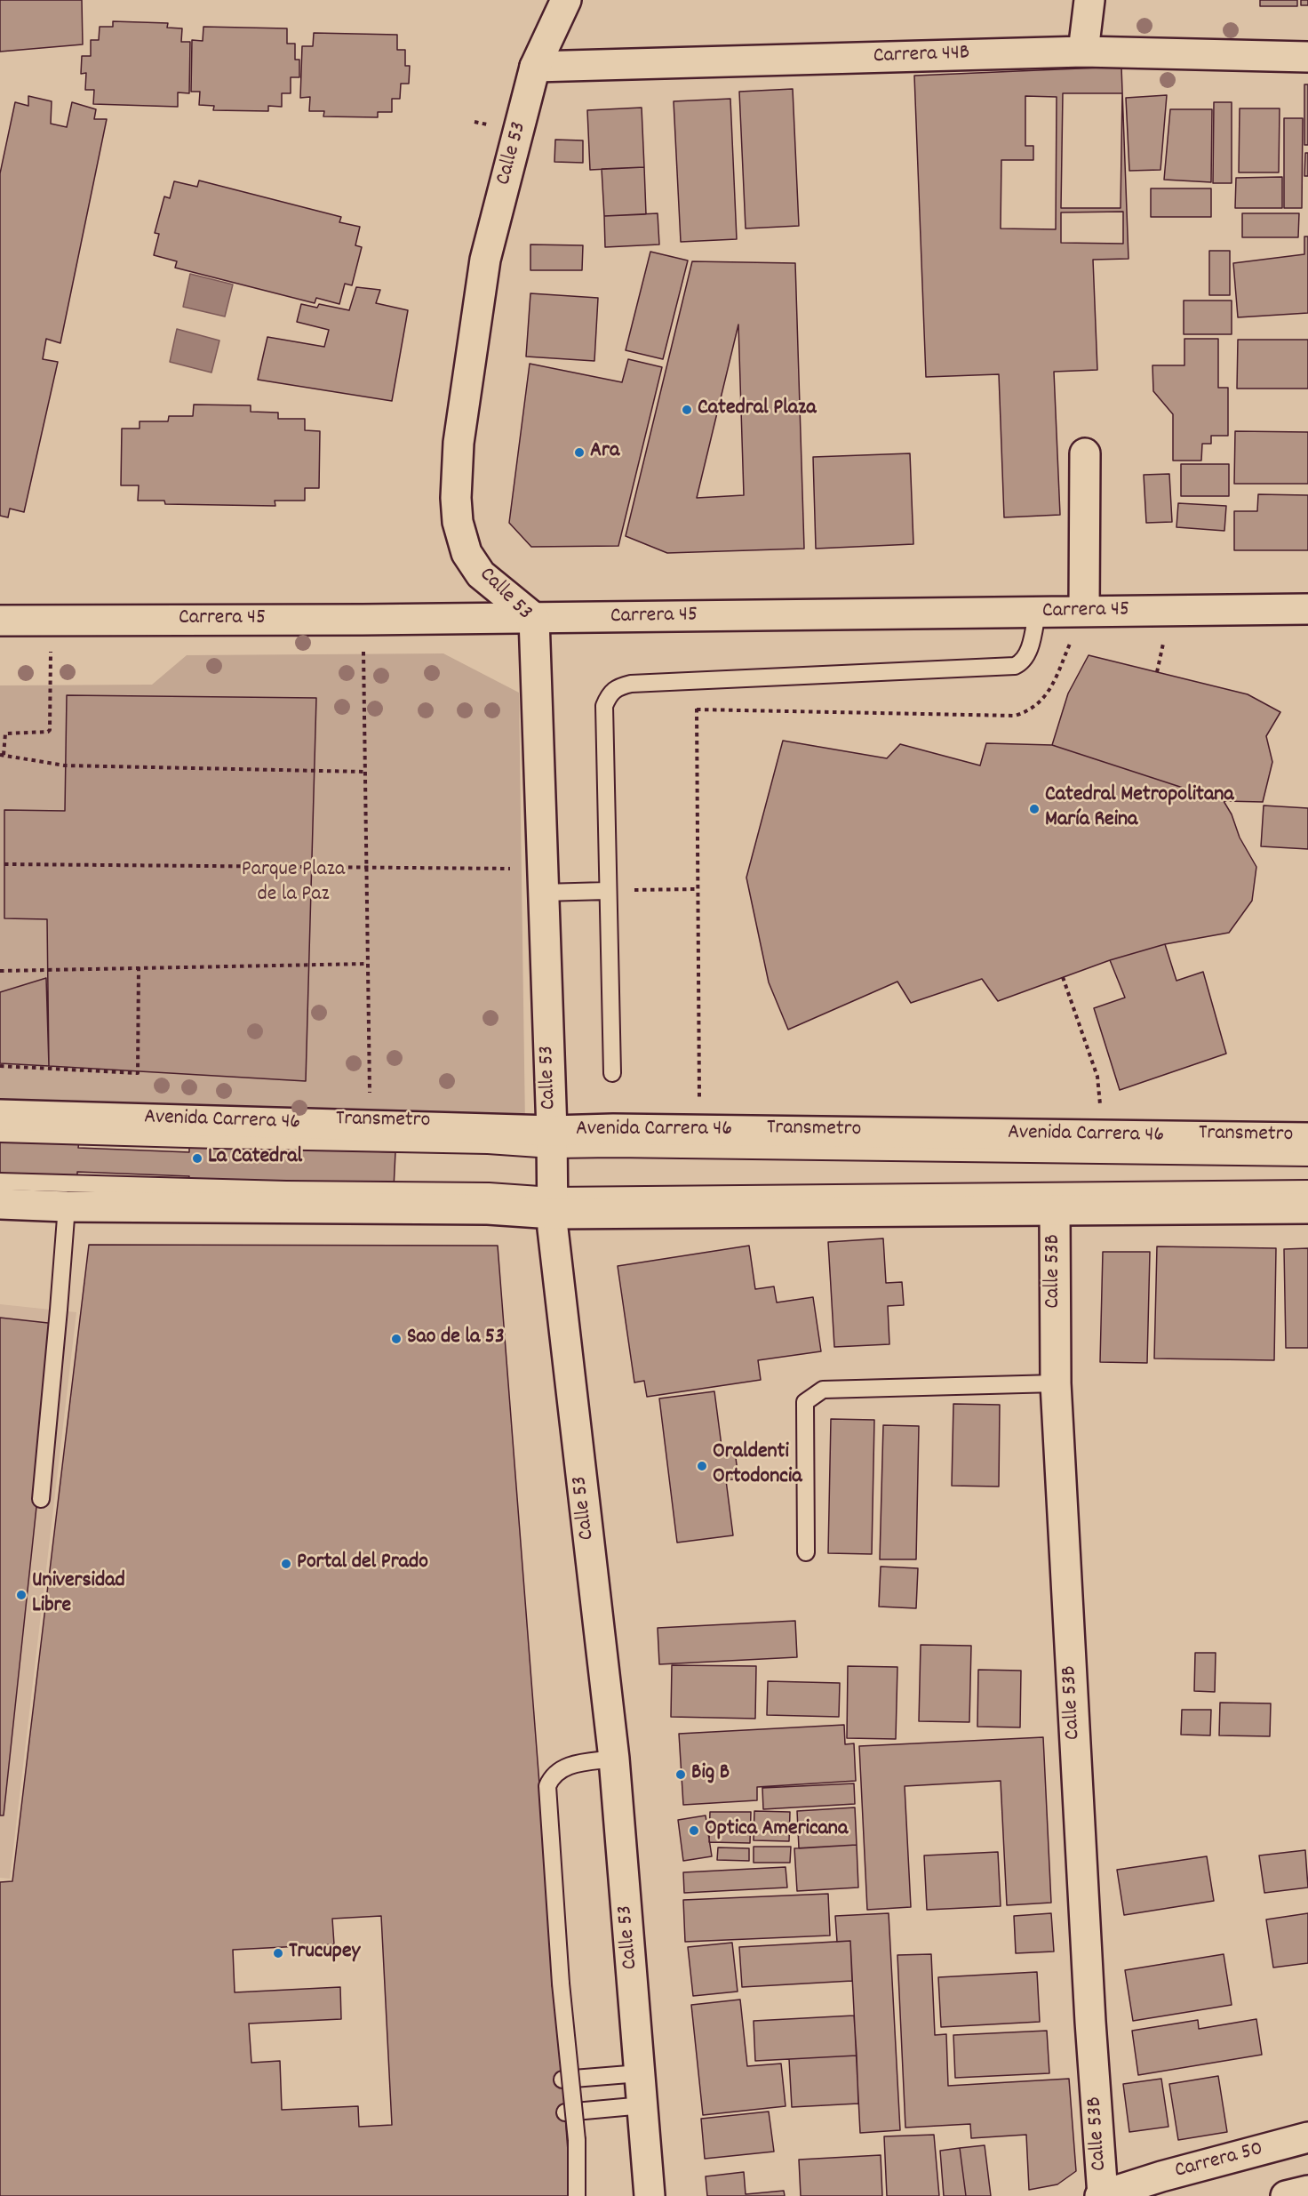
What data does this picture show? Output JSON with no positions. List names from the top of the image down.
{
  "streets": {
    "street": [
      "Carrera 44B",
      "Calle 53",
      "Carrera 45",
      "Avenida Carrera 46",
      "Calle 53B",
      "Carrera 50"
    ],
    "lane": ["Transmetro"]
  },
  "crossings": [
    ["Carrera 44B", "Calle 53"],
    ["Calle 53", "Carrera 45"],
    ["Calle 53", "Avenida Carrera 46"],
    ["Calle 53", "Transmetro"],
    ["Avenida Carrera 46", "Transmetro"],
    ["Calle 53B", "Carrera 50"]
  ],
  "parks": ["Parque Plaza de la Paz"],
  "places": [
    "Catedral Plaza",
    "Ara",
    "Catedral Metropolitana María Reina",
    "La Catedral",
    "Sao de la 53",
    "Oraldenti Ortodoncia",
    "Portal del Prado",
    "Universidad Libre",
    "Big B",
    "Optica Americana",
    "Trucupey"
  ]
}
